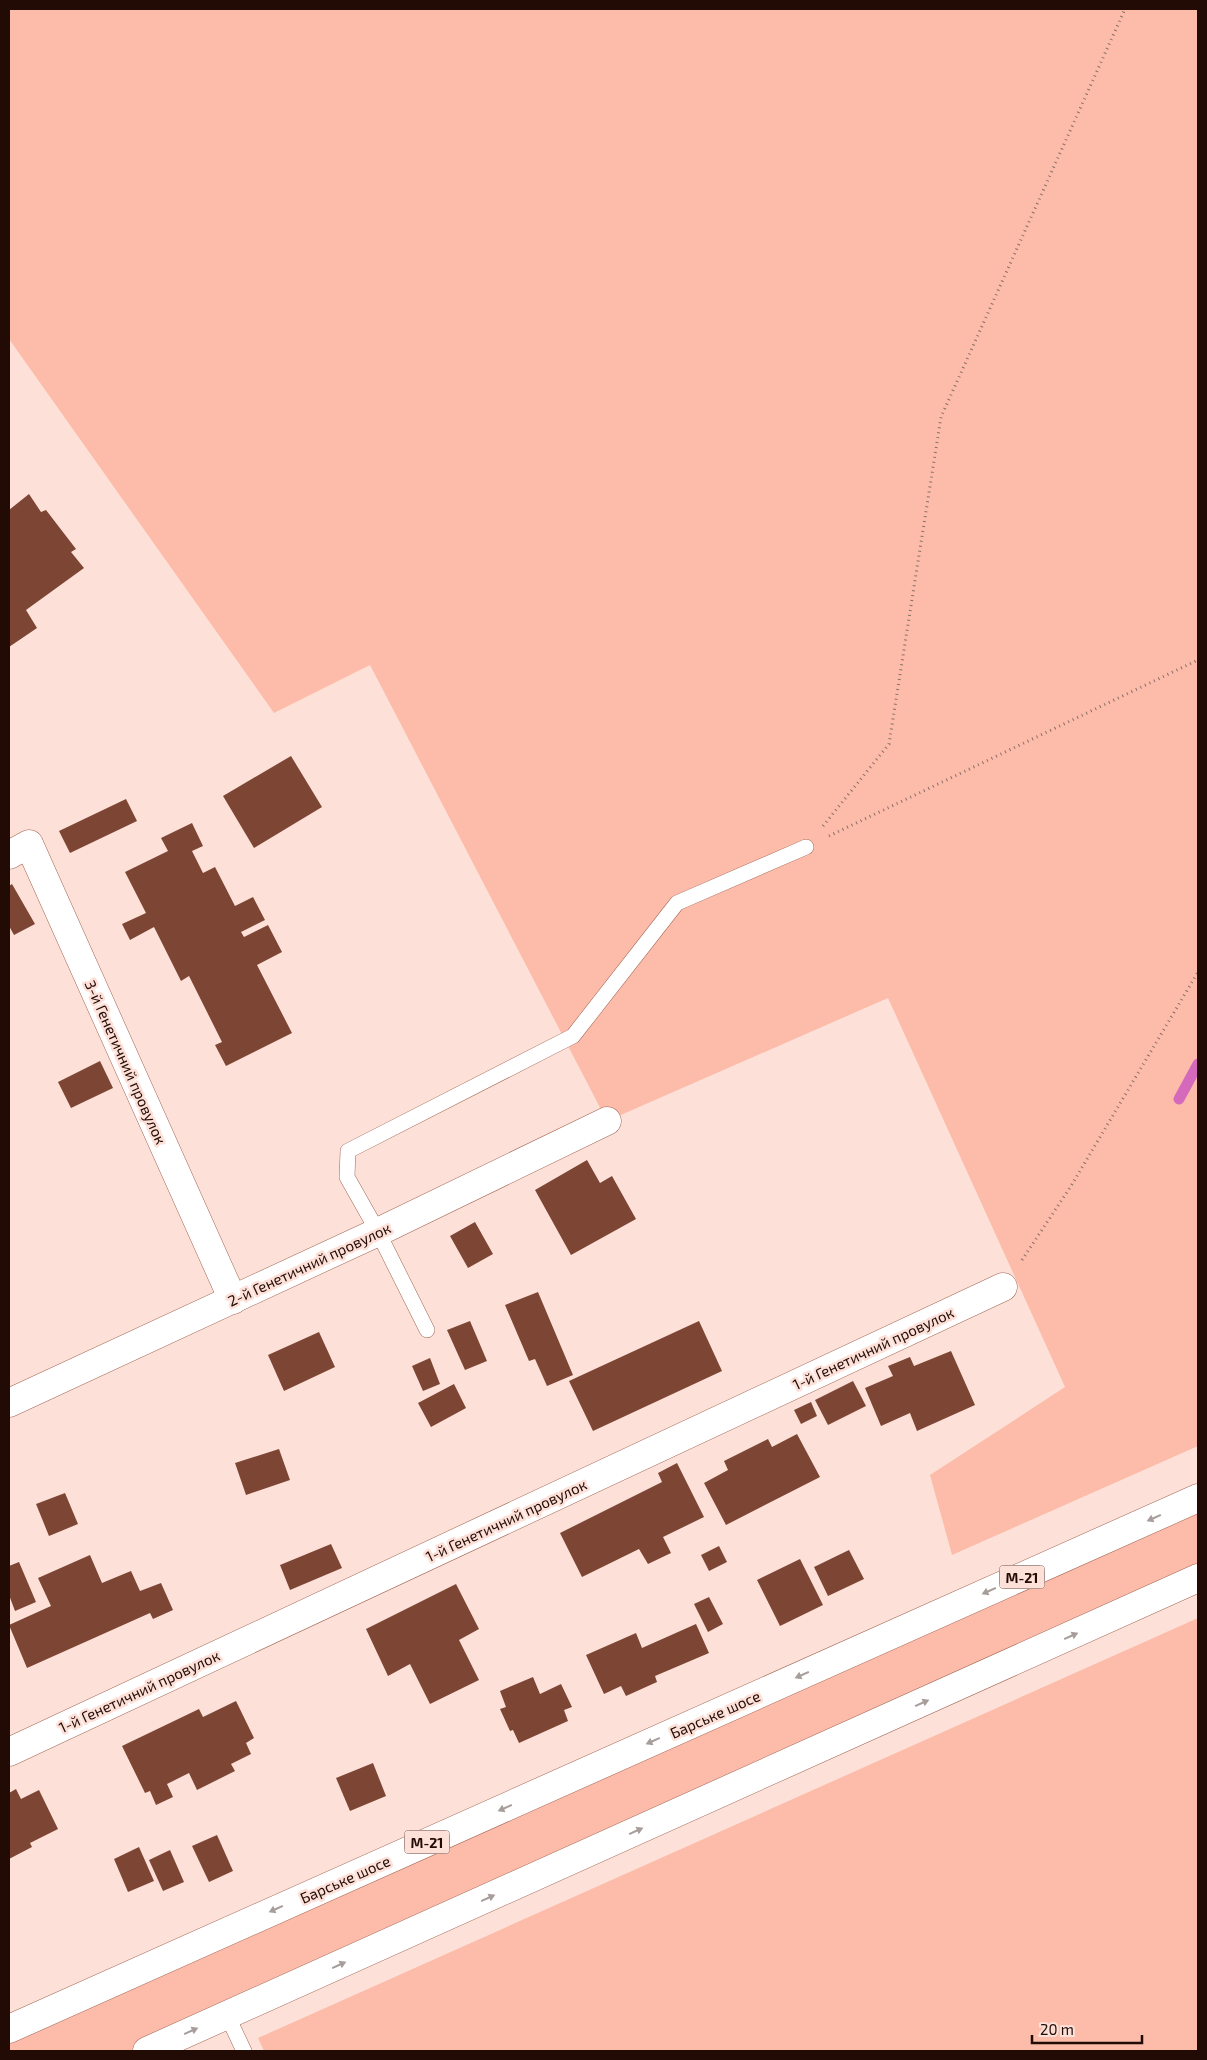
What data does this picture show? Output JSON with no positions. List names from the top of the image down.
{
  "streets": {
    "main road": [
      "3-й Генетичний провулок",
      "2-й Генетичний провулок",
      "1-й Генетичний провулок",
      "М-21",
      "Барське шосе"
    ]
  },
  "crossings": [
    ["3-й Генетичний провулок", "2-й Генетичний провулок"]
  ],
  "scale_bar": "20 m"
}
